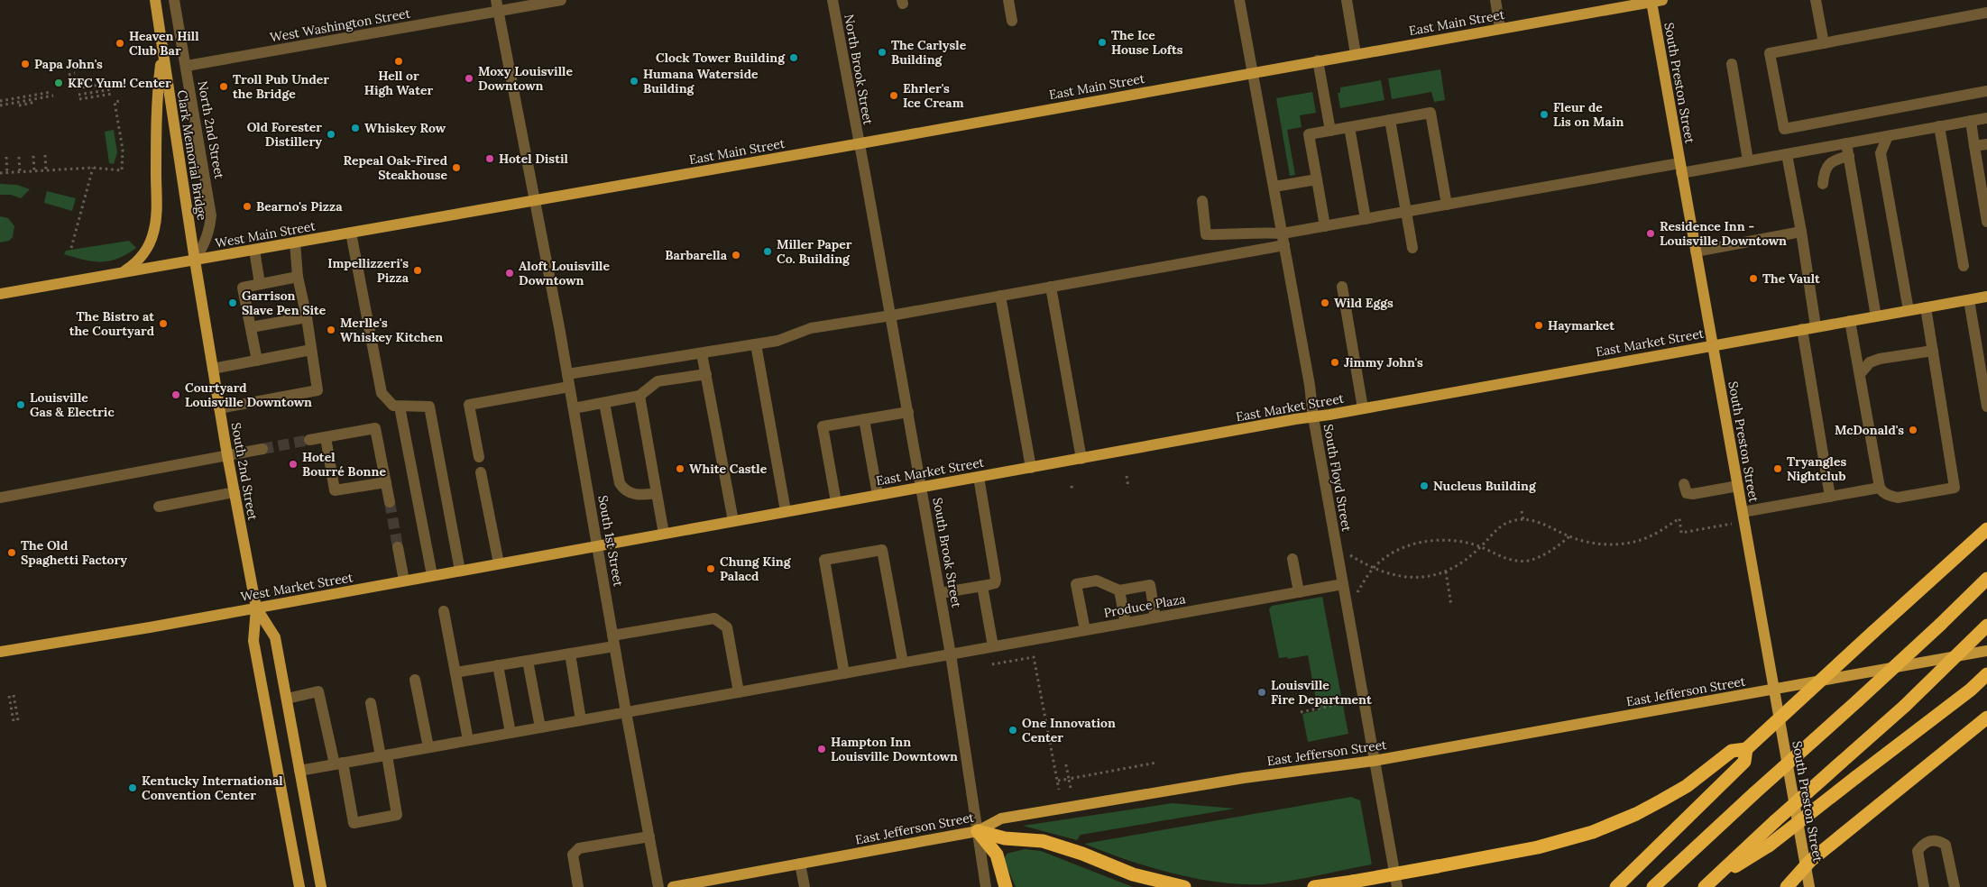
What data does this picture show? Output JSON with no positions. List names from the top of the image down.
{
  "streets": {
    "main road": [
      "East Main Street",
      "South Preston Street",
      "Clark Memorial Bridge",
      "West Main Street",
      "East Market Street",
      "South 2nd Street",
      "West Market Street",
      "East Jefferson Street"
    ],
    "street": [
      "West Washington Street",
      "North Brook Street",
      "North 2nd Street",
      "South Floyd Street",
      "South 1st Street",
      "South Brook Street",
      "Produce Plaza"
    ]
  },
  "crossings": [
    ["East Main Street", "North Brook Street"],
    ["East Main Street", "South Preston Street"],
    ["East Main Street", "West Main Street"],
    ["East Main Street", "South Floyd Street"],
    ["East Main Street", "South 1st Street"],
    ["East Main Street", "South Brook Street"],
    ["West Washington Street", "North 2nd Street"],
    ["West Washington Street", "South 1st Street"],
    ["North Brook Street", "South Brook Street"],
    ["South Preston Street", "East Market Street"],
    ["South Preston Street", "East Jefferson Street"],
    ["North 2nd Street", "Clark Memorial Bridge"],
    ["North 2nd Street", "West Main Street"],
    ["North 2nd Street", "South 2nd Street"],
    ["Clark Memorial Bridge", "West Main Street"],
    ["Clark Memorial Bridge", "South 2nd Street"],
    ["West Main Street", "South 2nd Street"],
    ["West Main Street", "South 1st Street"],
    ["East Market Street", "South Floyd Street"],
    ["East Market Street", "South 1st Street"],
    ["East Market Street", "South Brook Street"],
    ["East Market Street", "West Market Street"],
    ["South 2nd Street", "West Market Street"],
    ["South 2nd Street", "Produce Plaza"],
    ["South Floyd Street", "Produce Plaza"],
    ["South Floyd Street", "East Jefferson Street"],
    ["South 1st Street", "West Market Street"],
    ["South 1st Street", "Produce Plaza"],
    ["South Brook Street", "Produce Plaza"],
    ["South Brook Street", "East Jefferson Street"]
  ],
  "places": [
    "The Ice House Lofts",
    "Heaven Hill Club Bar",
    "The Carlysle Building",
    "Clock Tower Building",
    "Hell or High Water",
    "Papa John's",
    "Moxy Louisville Downtown",
    "Humana Waterside Building",
    "KFC Yum! Center",
    "Troll Pub Under the Bridge",
    "Ehrler's Ice Cream",
    "Fleur de Lis on Main",
    "Whiskey Row",
    "Old Forester Distillery",
    "Hotel Distil",
    "Repeal Oak-Fired Steakhouse",
    "Bearno's Pizza",
    "Residence Inn - Louisville Downtown",
    "Miller Paper Co. Building",
    "Barbarella",
    "Impellizzeri's Pizza",
    "Aloft Louisville Downtown",
    "The Vault",
    "Garrison Slave Pen Site",
    "Wild Eggs",
    "The Bistro at the Courtyard",
    "Haymarket",
    "Merlle's Whiskey Kitchen",
    "Jimmy John's",
    "Courtyard Louisville Downtown",
    "Louisville Gas & Electric",
    "McDonald's",
    "Hotel Bourré Bonne",
    "White Castle",
    "Tryangles Nightclub",
    "Nucleus Building",
    "The Old Spaghetti Factory",
    "Chung King Palacd",
    "Louisville Fire Department",
    "One Innovation Center",
    "Hampton Inn Louisville Downtown",
    "Kentucky International Convention Center"
  ]
}
